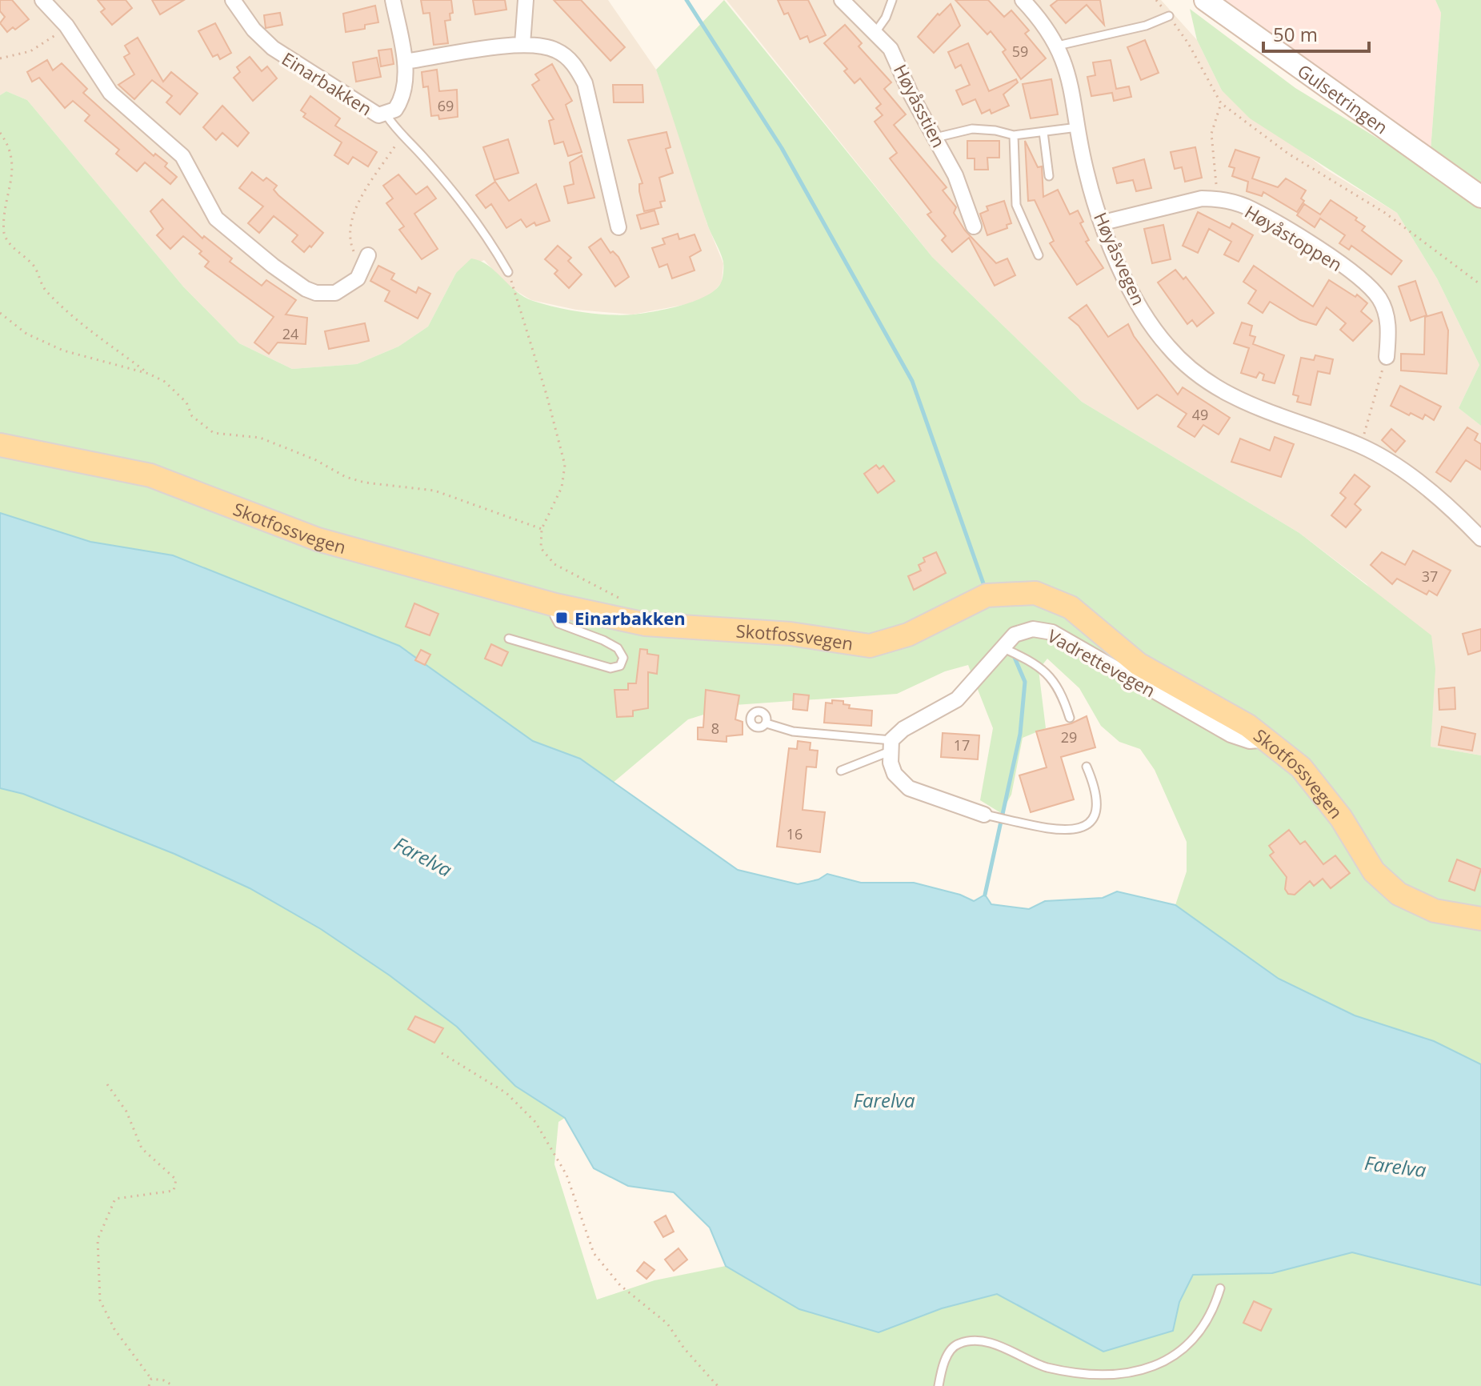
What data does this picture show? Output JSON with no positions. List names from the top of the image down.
{
  "streets": {
    "main road": ["Skotfossvegen"],
    "street": [
      "Einarbakken",
      "Gulsetringen",
      "Høyåsstien",
      "Høyåstoppen",
      "Høyåsvegen",
      "Vadrettevegen"
    ]
  },
  "crossings": [
    ["Høyåstoppen", "Høyåsvegen"],
    ["Skotfossvegen", "Vadrettevegen"]
  ],
  "water": ["Farelva"],
  "places": {
    "transit": ["Einarbakken"]
  },
  "house_numbers": [
    "59",
    "69",
    "24",
    "49",
    "37",
    "8",
    "29",
    "17",
    "16"
  ],
  "scale_bar": "50 m"
}
